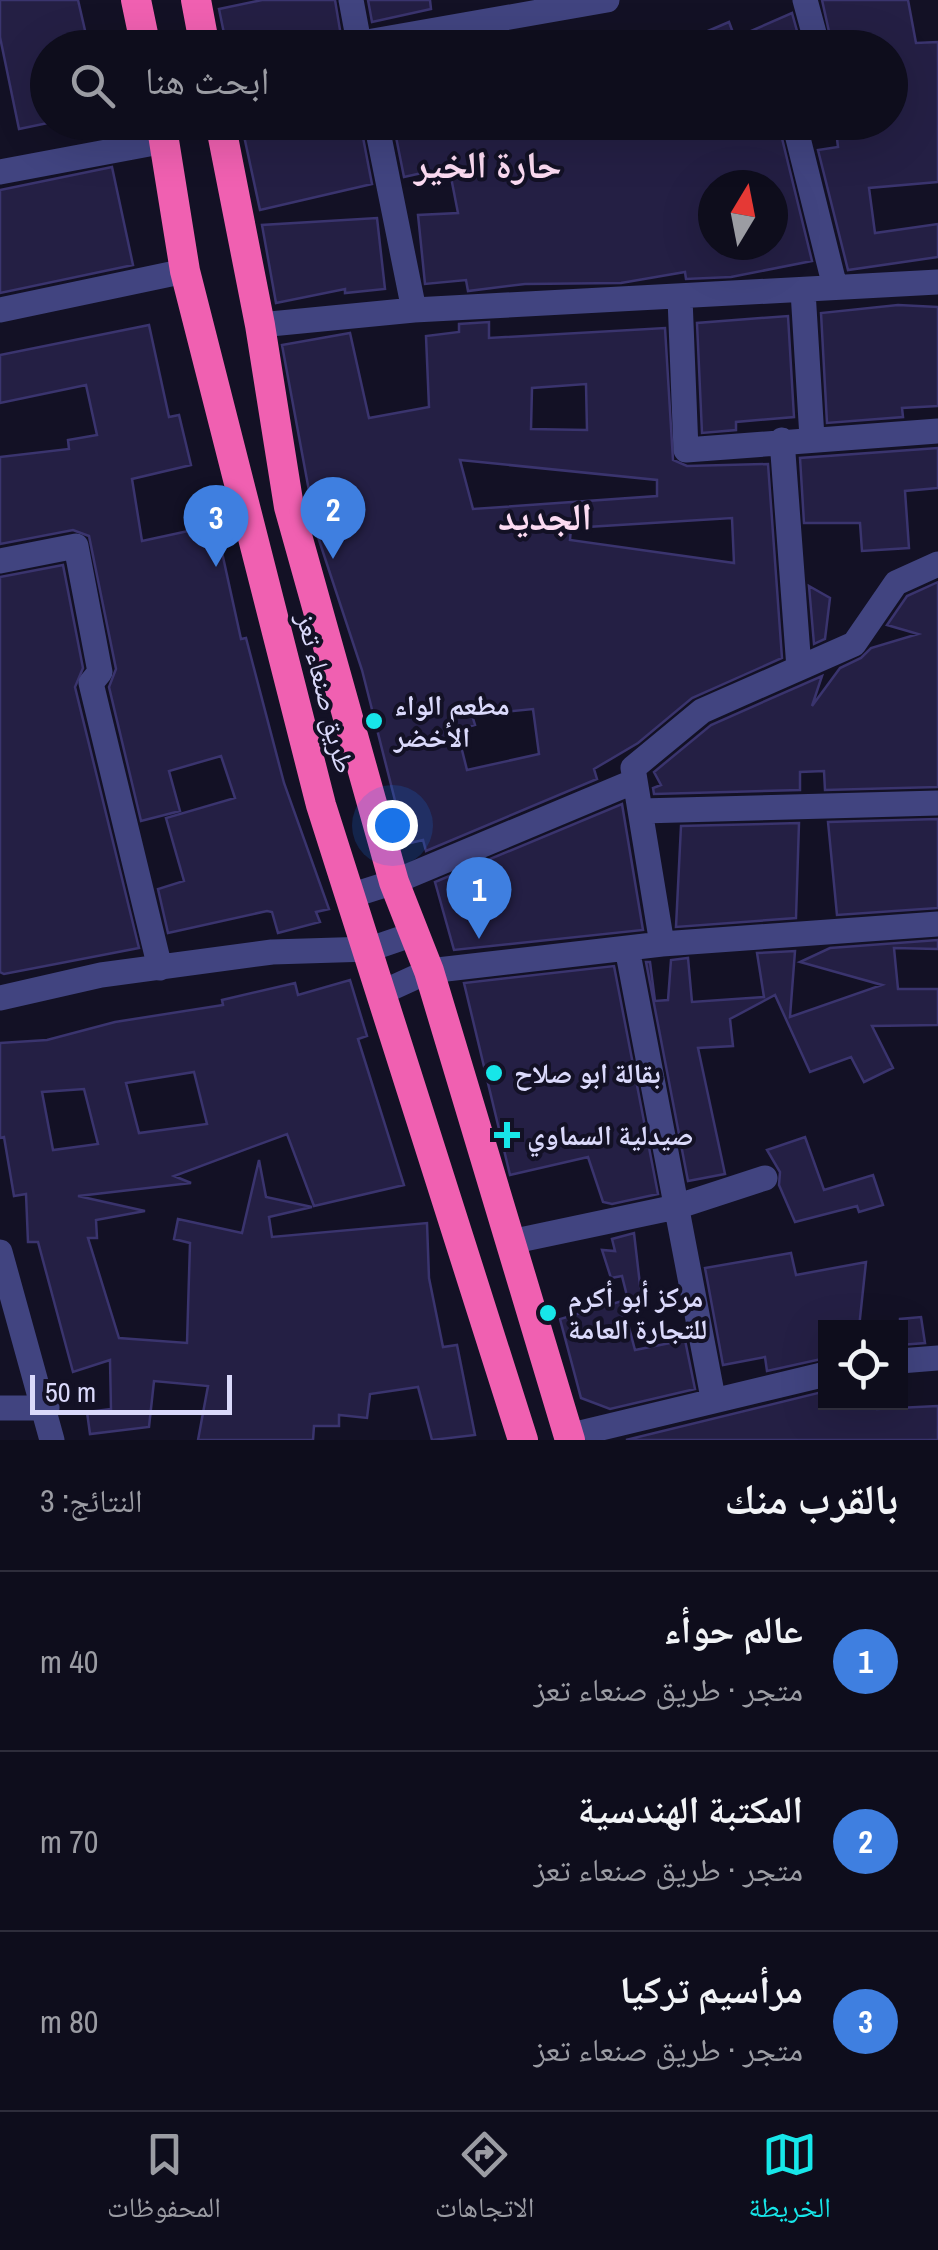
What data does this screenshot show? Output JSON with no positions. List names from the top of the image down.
{
  "streets": {
    "highway": ["طريق صنعاء تعز"]
  },
  "districts": ["حارة الخير", "الجديد"],
  "places": {
    "other": ["مطعم الواء الأخضر", "بقالة ابو صلاح", "مركز أبو أكرم للتجارة العامة"],
    "health": ["صيدلية السماوي"]
  },
  "scale_bar": "50 m",
  "north": "top",
  "page": {
    "search": "ابحث هنا",
    "pins": ["2", "3", "1"],
    "scale": "50 m",
    "heading": ["بالقرب منك", "النتائج: 3"],
    "list": [
      {
        "mark": "1",
        "name": "عالم حوأء",
        "note": "متجر · طريق صنعاء تعز",
        "value": "40 m"
      },
      {
        "mark": "2",
        "name": "المكتبة الهندسية",
        "note": "متجر · طريق صنعاء تعز",
        "value": "70 m"
      },
      {
        "mark": "3",
        "name": "مرأسيم تركيا",
        "note": "متجر · طريق صنعاء تعز",
        "value": "80 m"
      }
    ],
    "nav": ["الخريطة", "الاتجاهات", "المحفوظات"]
  }
}
